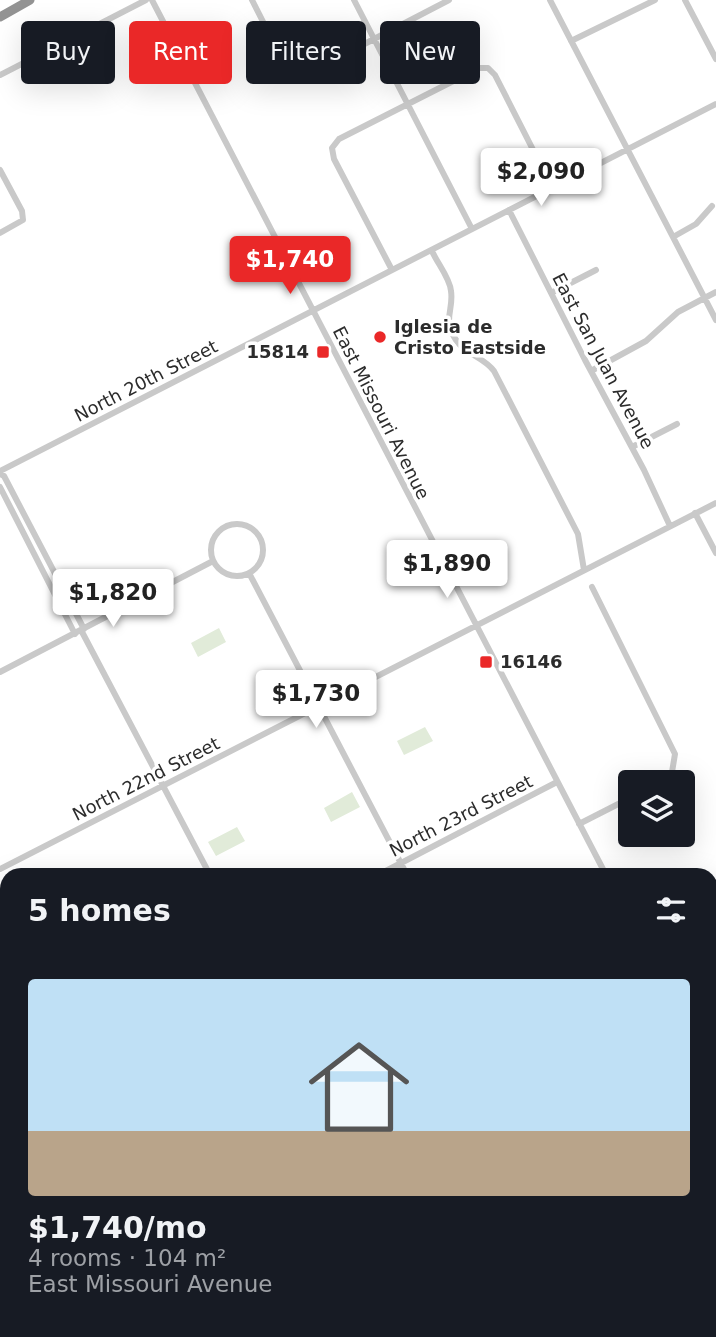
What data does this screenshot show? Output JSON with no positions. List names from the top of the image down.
{
  "streets": {
    "street": [
      "East San Juan Avenue",
      "North 20th Street",
      "East Missouri Avenue",
      "North 22nd Street",
      "North 23rd Street"
    ]
  },
  "crossings": [
    ["East San Juan Avenue", "North 20th Street"],
    ["East San Juan Avenue", "North 22nd Street"],
    ["North 20th Street", "East Missouri Avenue"],
    ["East Missouri Avenue", "North 22nd Street"],
    ["East Missouri Avenue", "North 23rd Street"]
  ],
  "places": {
    "other": ["Iglesia de Cristo Eastside"],
    "transit": ["15814", "16146"]
  },
  "page": {
    "chip": [
      "Buy",
      "Rent",
      "Filters",
      "New"
    ],
    "price": [
      "$2,090",
      "$1,740",
      "$1,890",
      "$1,820",
      "$1,730"
    ],
    "heading": "5 homes",
    "list": [
      {
        "name": "$1,740/mo",
        "note": "4 rooms · 104 m² · East Missouri Avenue"
      }
    ]
  }
}
